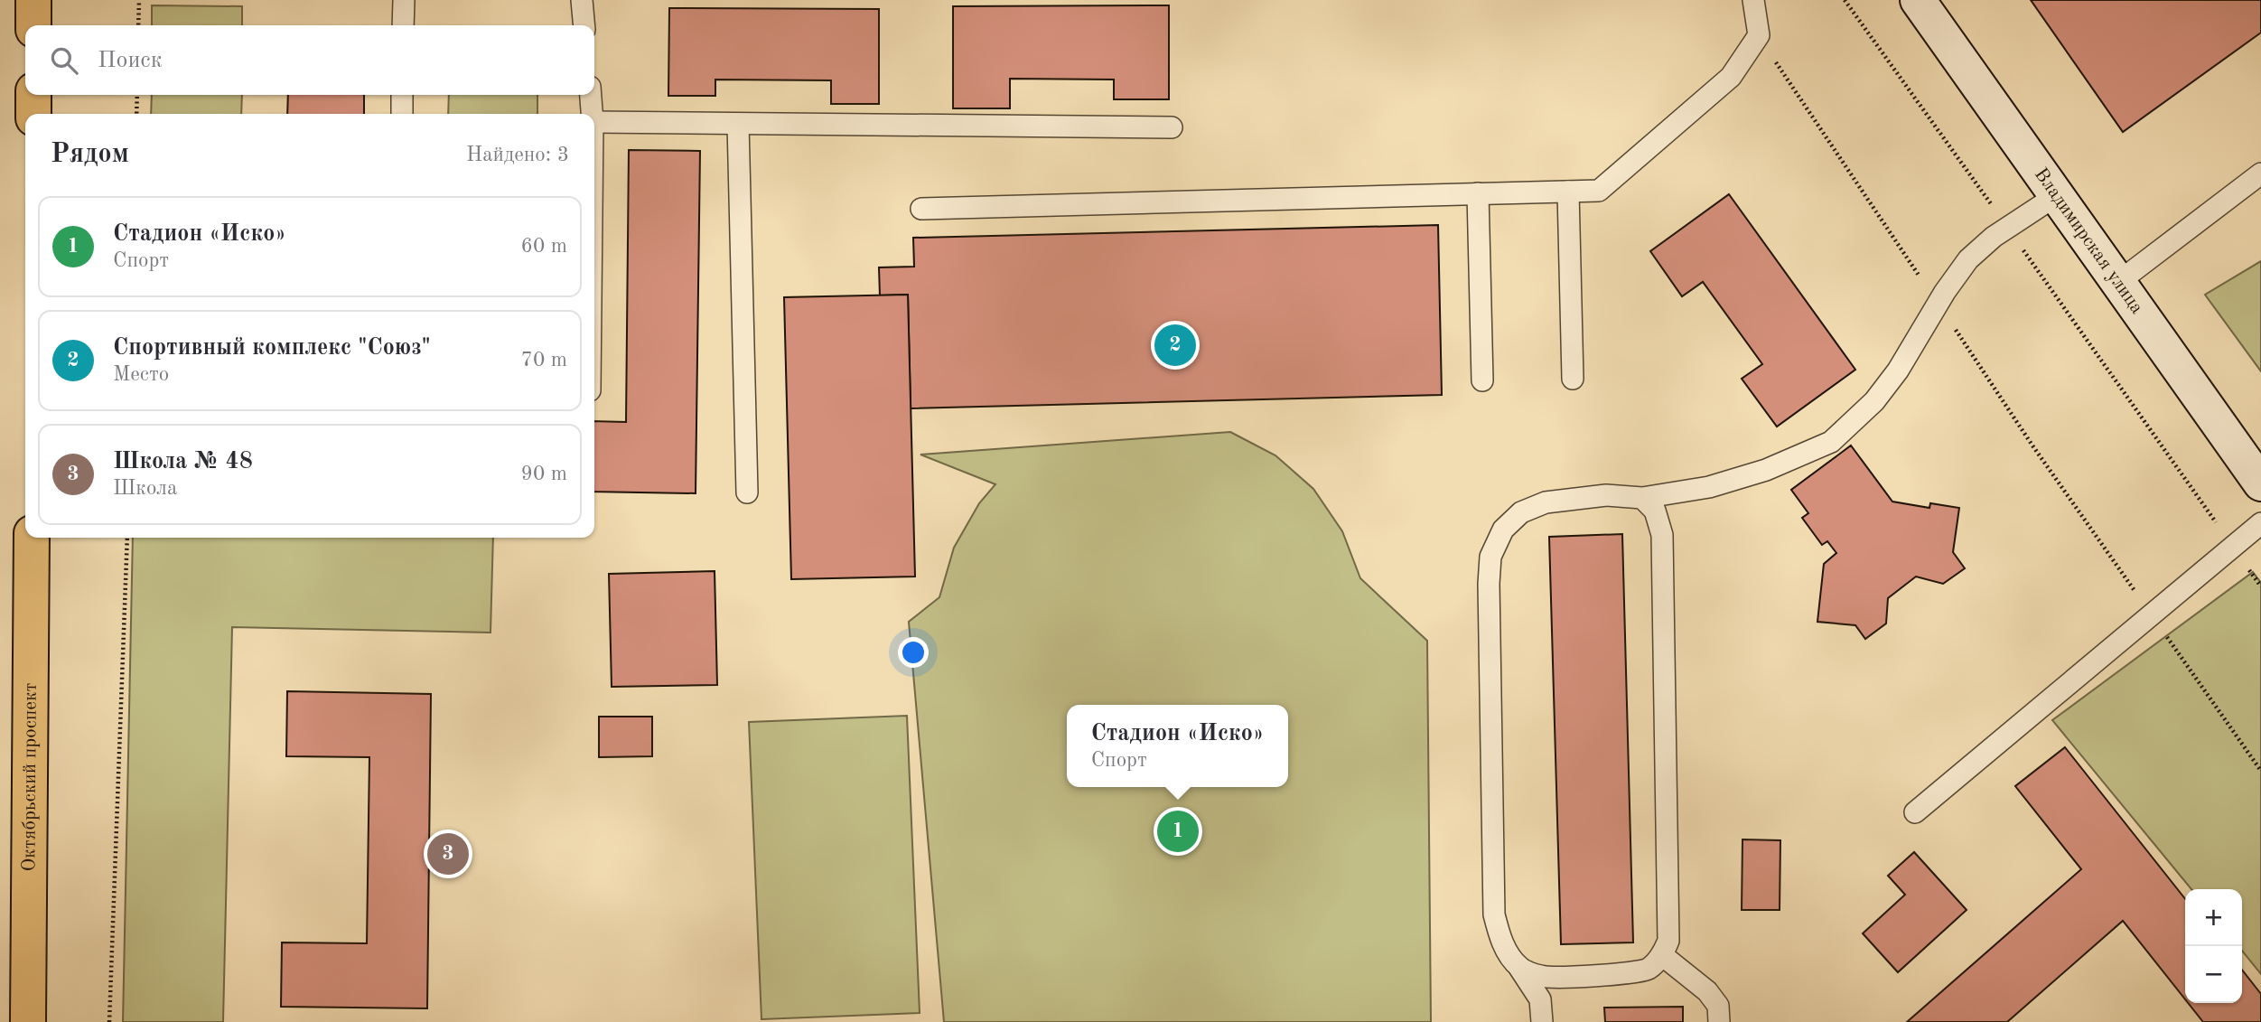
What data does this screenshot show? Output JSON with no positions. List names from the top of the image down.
{
  "streets": {
    "main road": ["Владимирская улица", "Октябрьский проспект"]
  },
  "page": {
    "search": "Поиск",
    "heading": ["Рядом", "Найдено: 3"],
    "list": [
      {
        "mark": "1",
        "name": "Стадион «Иско»",
        "note": "Спорт",
        "value": "60 m"
      },
      {
        "mark": "2",
        "name": "Спортивный комплекс \"Союз\"",
        "note": "Место",
        "value": "70 m"
      },
      {
        "mark": "3",
        "name": "Школа № 48",
        "note": "Школа",
        "value": "90 m"
      }
    ],
    "pins": ["2", "1", "3"],
    "popup": ["Стадион «Иско»", "Спорт"],
    "map_buttons": ["+", "−"]
  }
}
